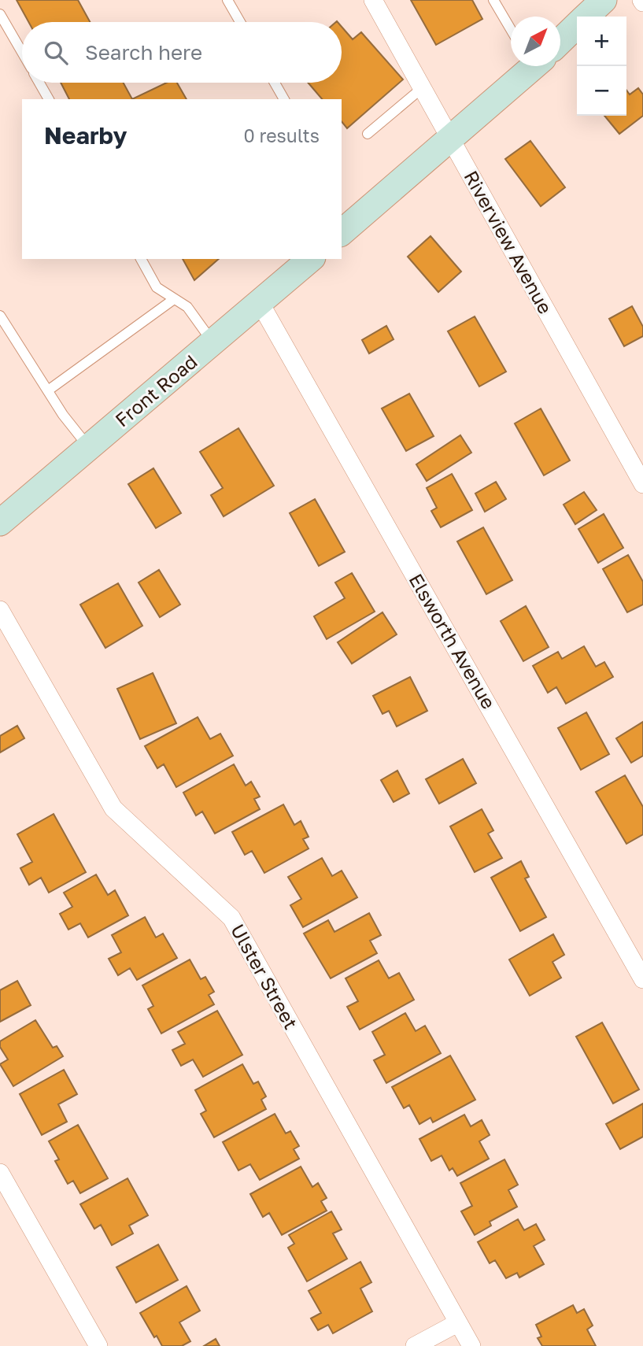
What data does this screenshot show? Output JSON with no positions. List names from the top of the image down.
{
  "streets": {
    "main road": ["Front Road"],
    "street": ["Riverview Avenue", "Elsworth Avenue", "Ulster Street"]
  },
  "crossings": [
    ["Front Road", "Elsworth Avenue"]
  ],
  "north": "top right",
  "page": {
    "map_buttons": ["+", "−"],
    "search": "Search here",
    "heading": ["Nearby", "0 results"]
  }
}
